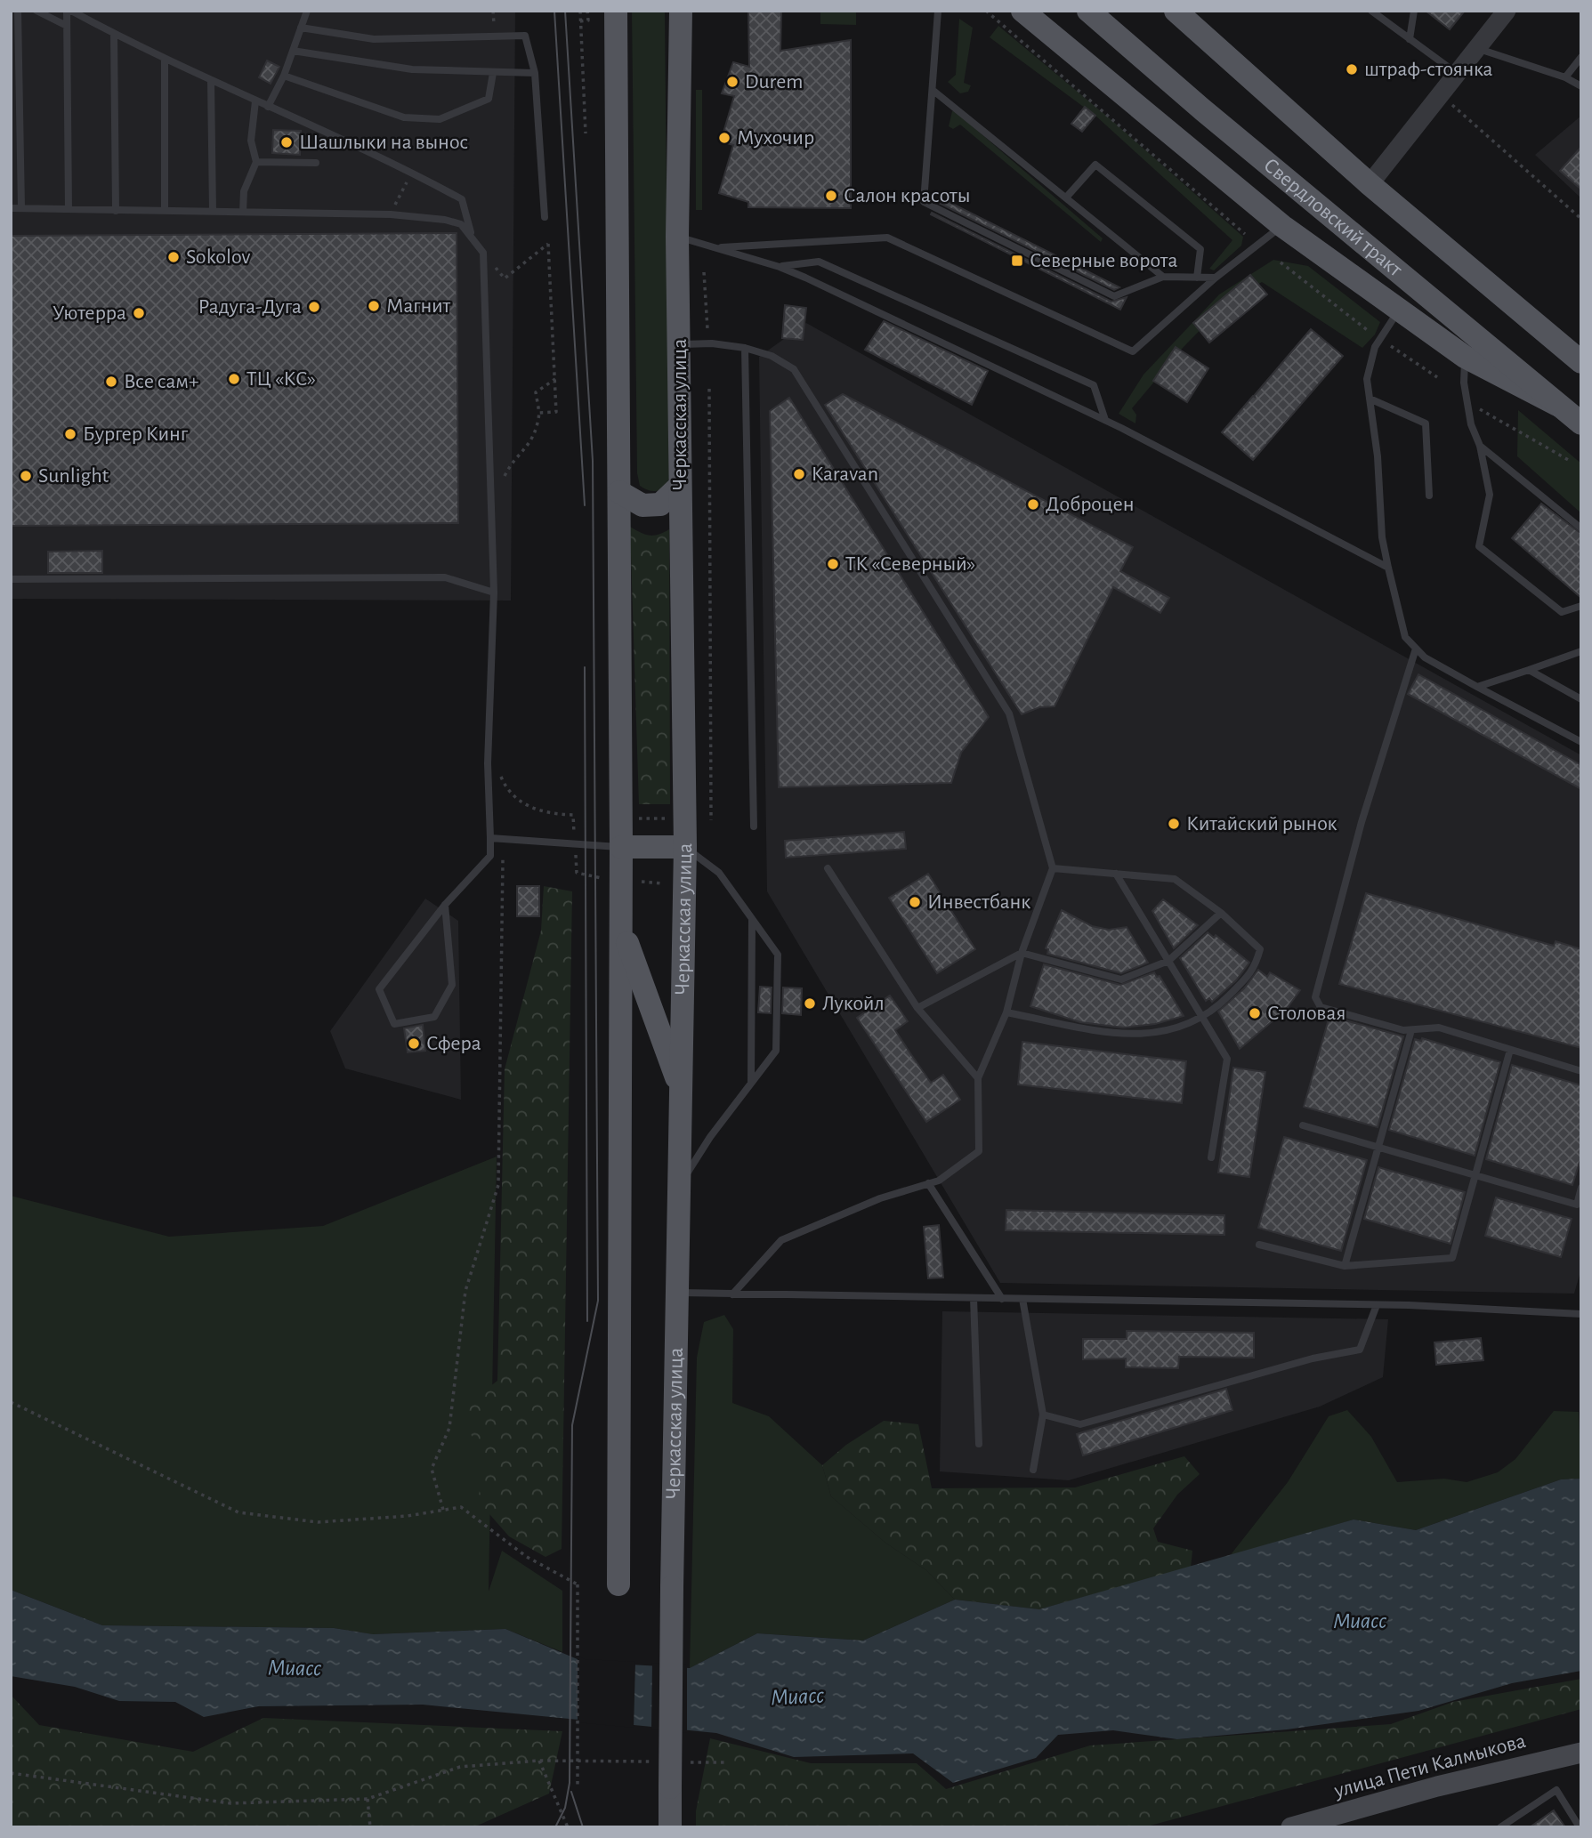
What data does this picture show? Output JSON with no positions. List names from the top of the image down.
{
  "streets": {
    "main road": ["Свердловский тракт", "Черкасская улица", "улица Пети Калмыкова"]
  },
  "water": ["Миасс"],
  "places": {
    "other": [
      "штраф-стоянка",
      "Durem",
      "Мухочир",
      "Шашлыки на вынос",
      "Салон красоты",
      "Sokolov",
      "Магнит",
      "Радуга-Дуга",
      "Уютерра",
      "ТЦ «КС»",
      "Все сам+",
      "Бургер Кинг",
      "Karavan",
      "Sunlight",
      "Доброцен",
      "ТК «Северный»",
      "Китайский рынок",
      "Инвестбанк",
      "Лукойл",
      "Столовая",
      "Сфера"
    ],
    "transit": ["Северные ворота"]
  }
}
